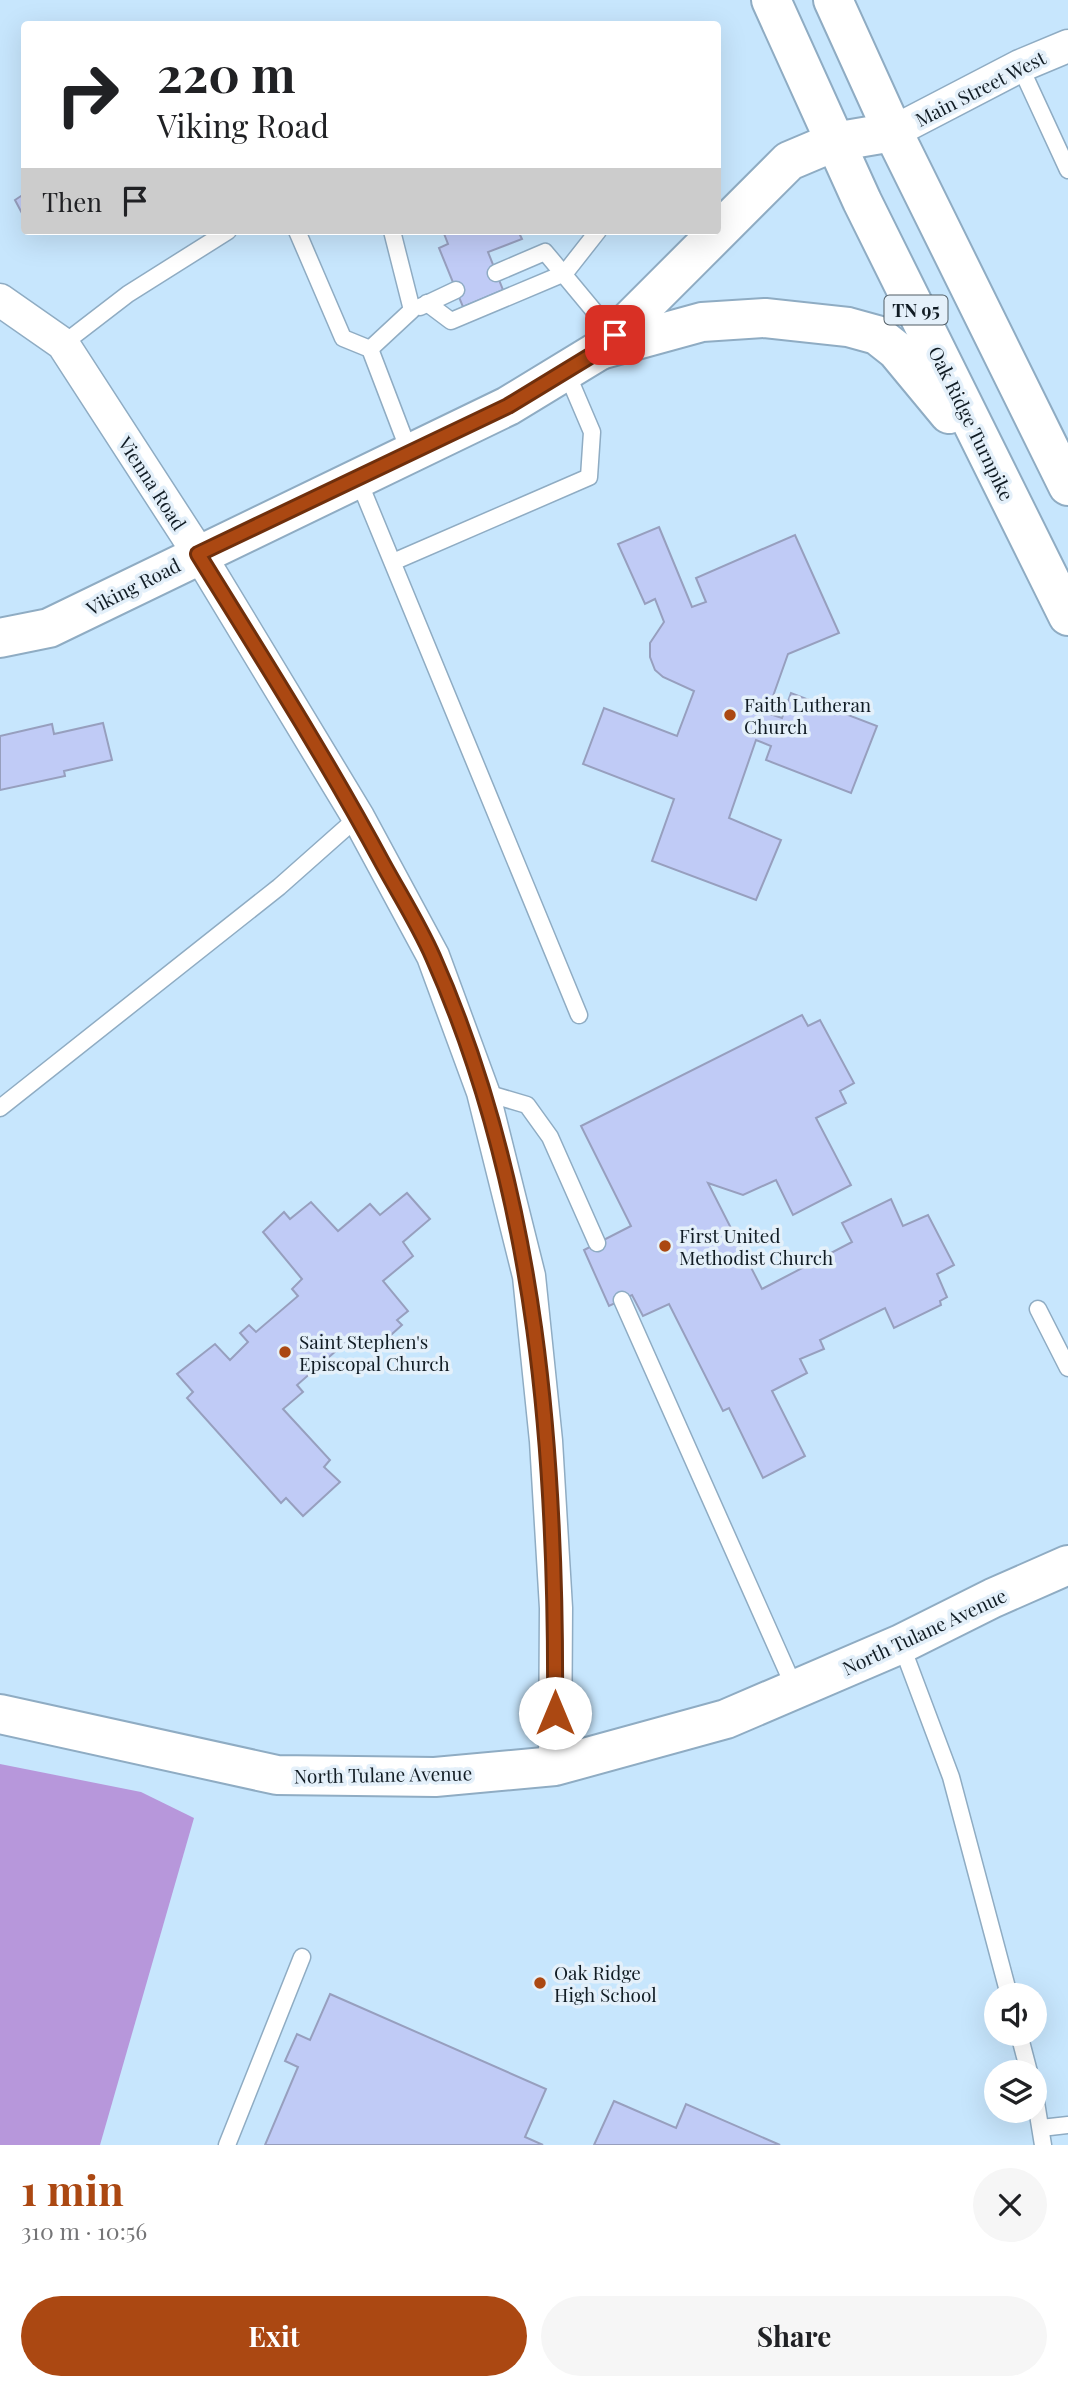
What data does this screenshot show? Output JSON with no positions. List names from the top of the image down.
{
  "streets": {
    "main road": [
      "TN 95",
      "Oak Ridge Turnpike",
      "Viking Road",
      "North Tulane Avenue"
    ],
    "street": ["Main Street West", "Vienna Road"]
  },
  "crossings": [
    ["Main Street West", "TN 95"],
    ["Main Street West", "Viking Road"],
    ["TN 95", "Viking Road"],
    ["Oak Ridge Turnpike", "Viking Road"],
    ["Vienna Road", "Viking Road"],
    ["Vienna Road", "North Tulane Avenue"]
  ],
  "places": [
    "Faith Lutheran Church",
    "First United Methodist Church",
    "Saint Stephen's Episcopal Church",
    "Oak Ridge High School"
  ],
  "page": {
    "turn": ["220 m", "Viking Road"],
    "then": "Then",
    "heading": ["1 min", "310 m · 10:56"],
    "buttons": ["Exit", "Share"]
  }
}
